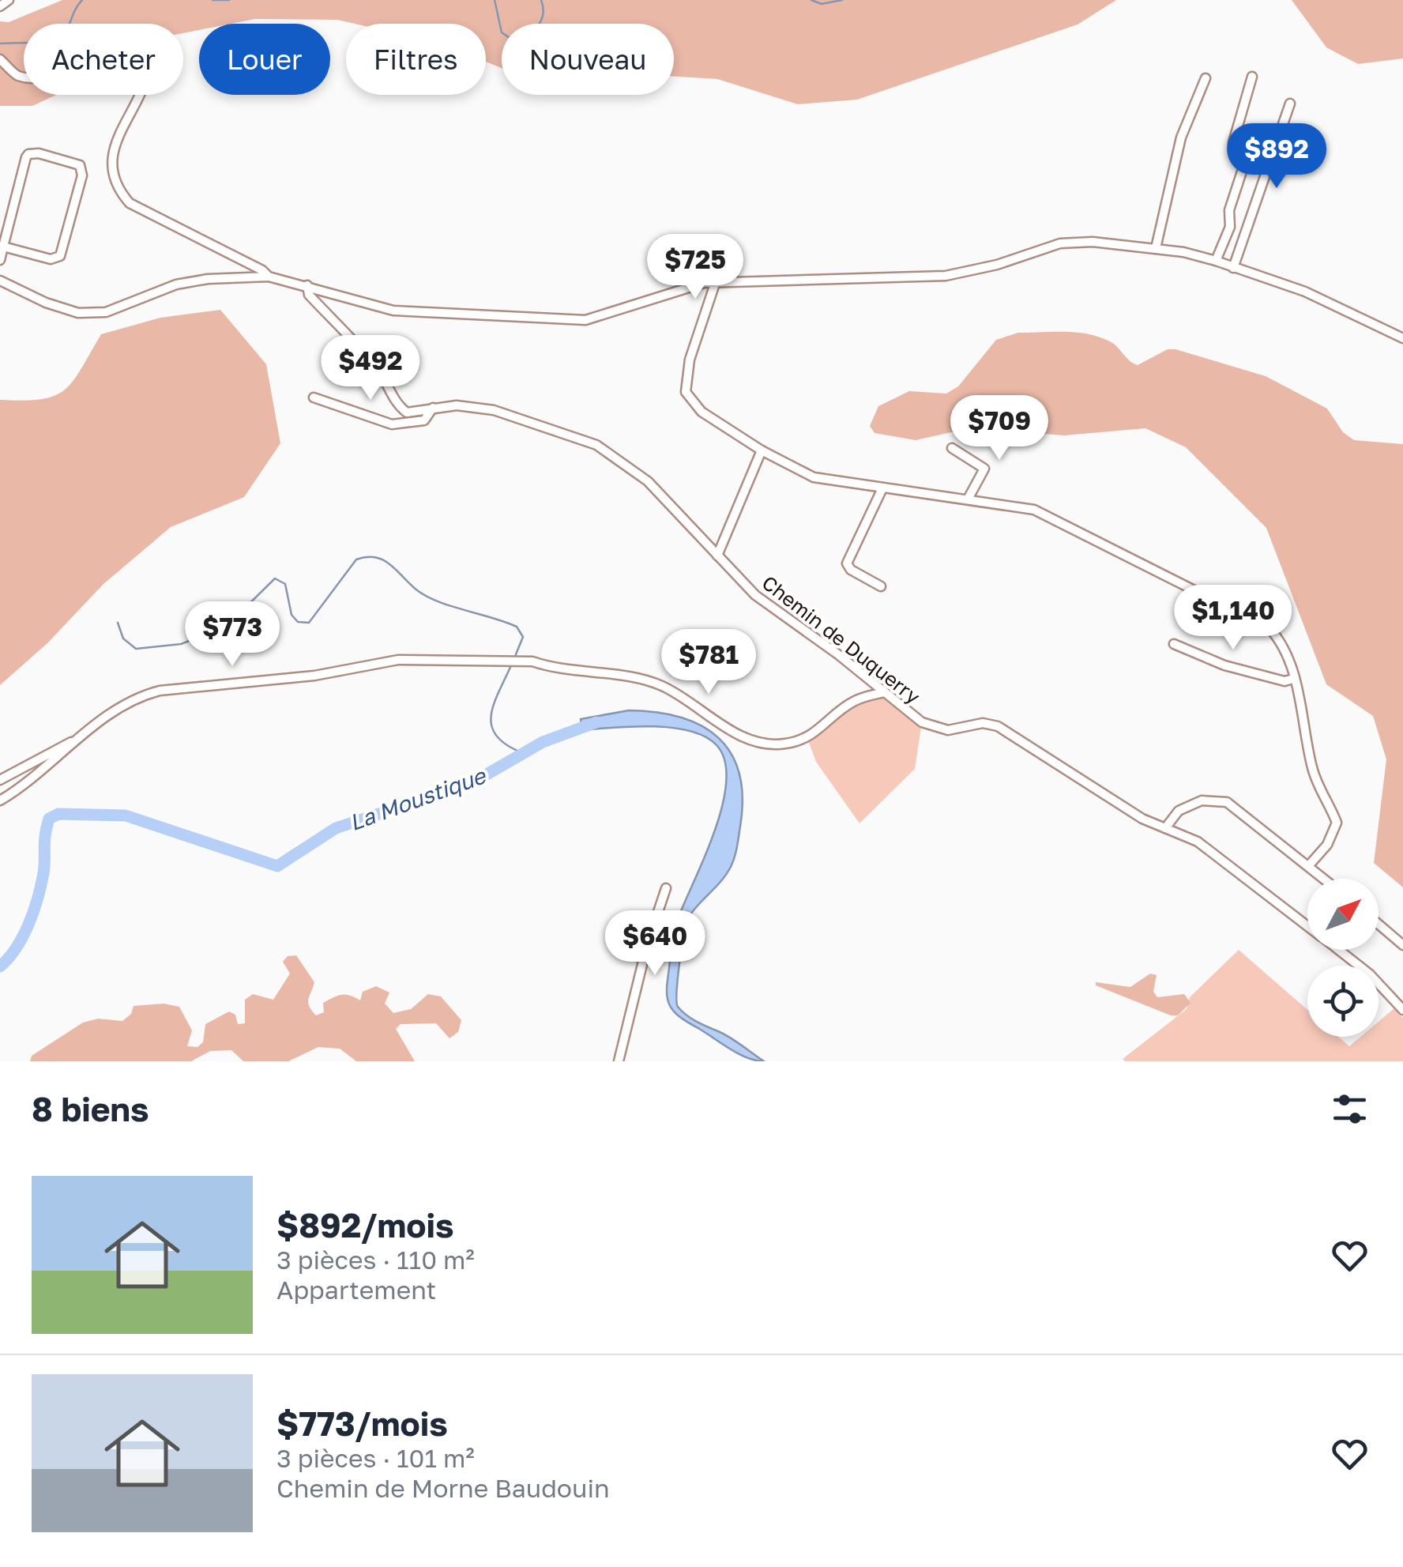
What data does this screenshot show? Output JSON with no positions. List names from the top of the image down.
{
  "streets": {
    "street": ["Chemin de Duquerry"]
  },
  "water": ["La Moustique"],
  "north": "top right",
  "page": {
    "chip": [
      "Acheter",
      "Louer",
      "Filtres",
      "Nouveau"
    ],
    "price": [
      "$892",
      "$725",
      "$492",
      "$709",
      "$1,140",
      "$773",
      "$781",
      "$640"
    ],
    "heading": "8 biens",
    "list": [
      {
        "name": "$892/mois",
        "note": "3 pièces · 110 m² · Appartement"
      },
      {
        "name": "$773/mois",
        "note": "3 pièces · 101 m² · Chemin de Morne Baudouin"
      }
    ]
  }
}
